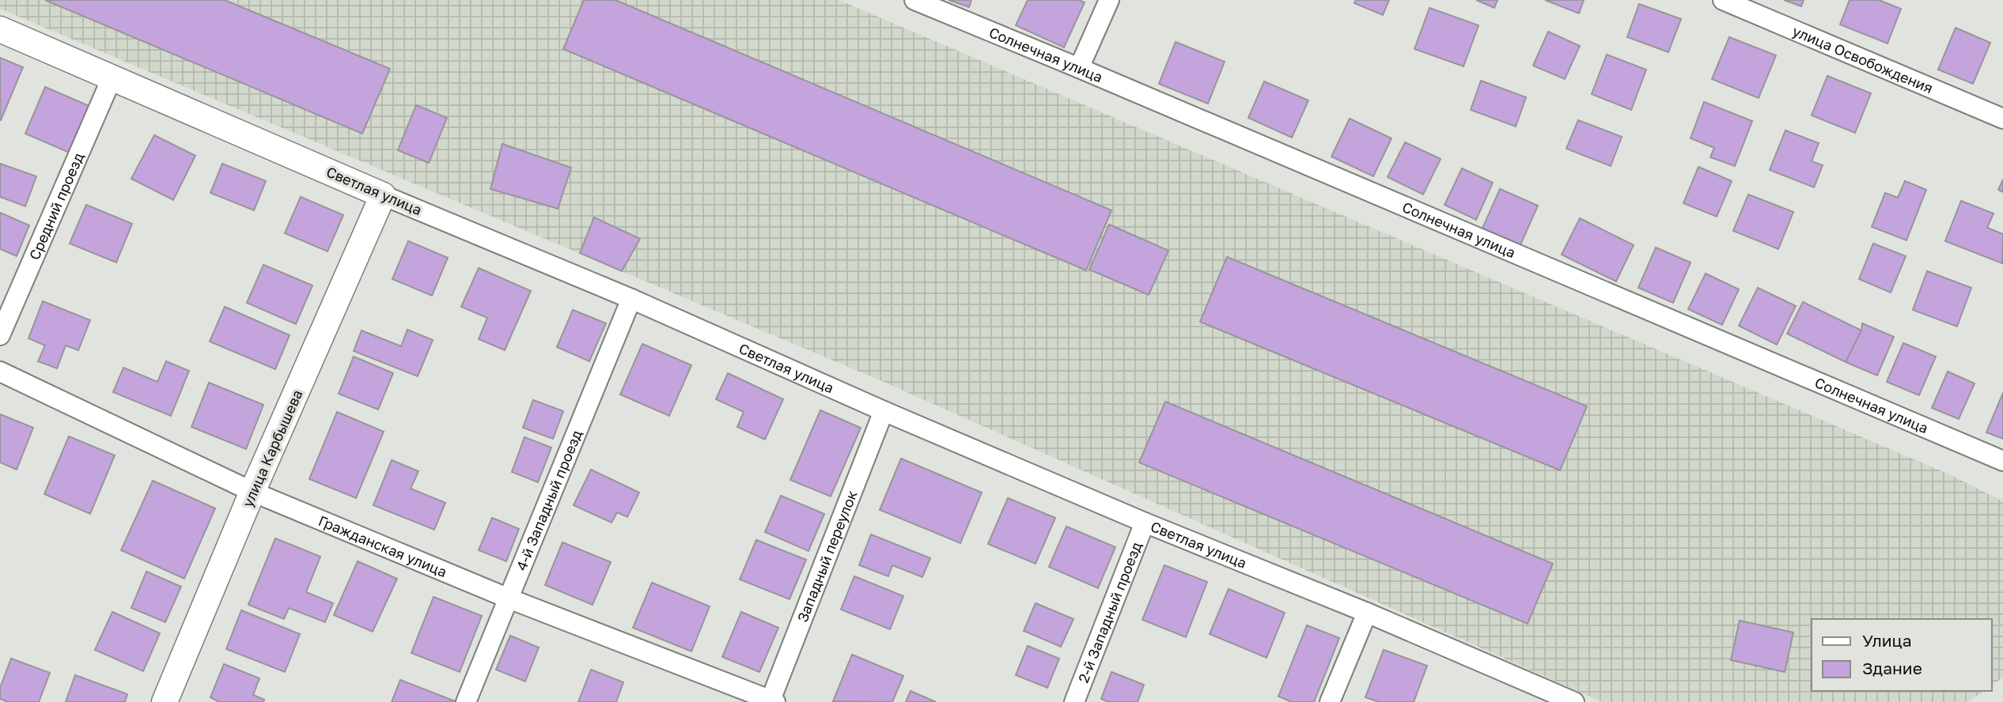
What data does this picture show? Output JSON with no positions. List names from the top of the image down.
{
  "streets": {
    "street": [
      "Солнечная улица",
      "улица Освобождения",
      "Светлая улица",
      "Средний проезд",
      "улица Карбышева",
      "4-й Западный проезд",
      "Гражданская улица",
      "Западный переулок",
      "2-й Западный проезд"
    ]
  },
  "crossings": [
    ["Светлая улица", "Средний проезд"],
    ["Светлая улица", "улица Карбышева"],
    ["Светлая улица", "4-й Западный проезд"],
    ["Светлая улица", "Западный переулок"],
    ["Светлая улица", "2-й Западный проезд"],
    ["улица Карбышева", "Гражданская улица"],
    ["4-й Западный проезд", "Гражданская улица"],
    ["Гражданская улица", "Западный переулок"]
  ],
  "legend": ["Улица", "Здание"]
}
